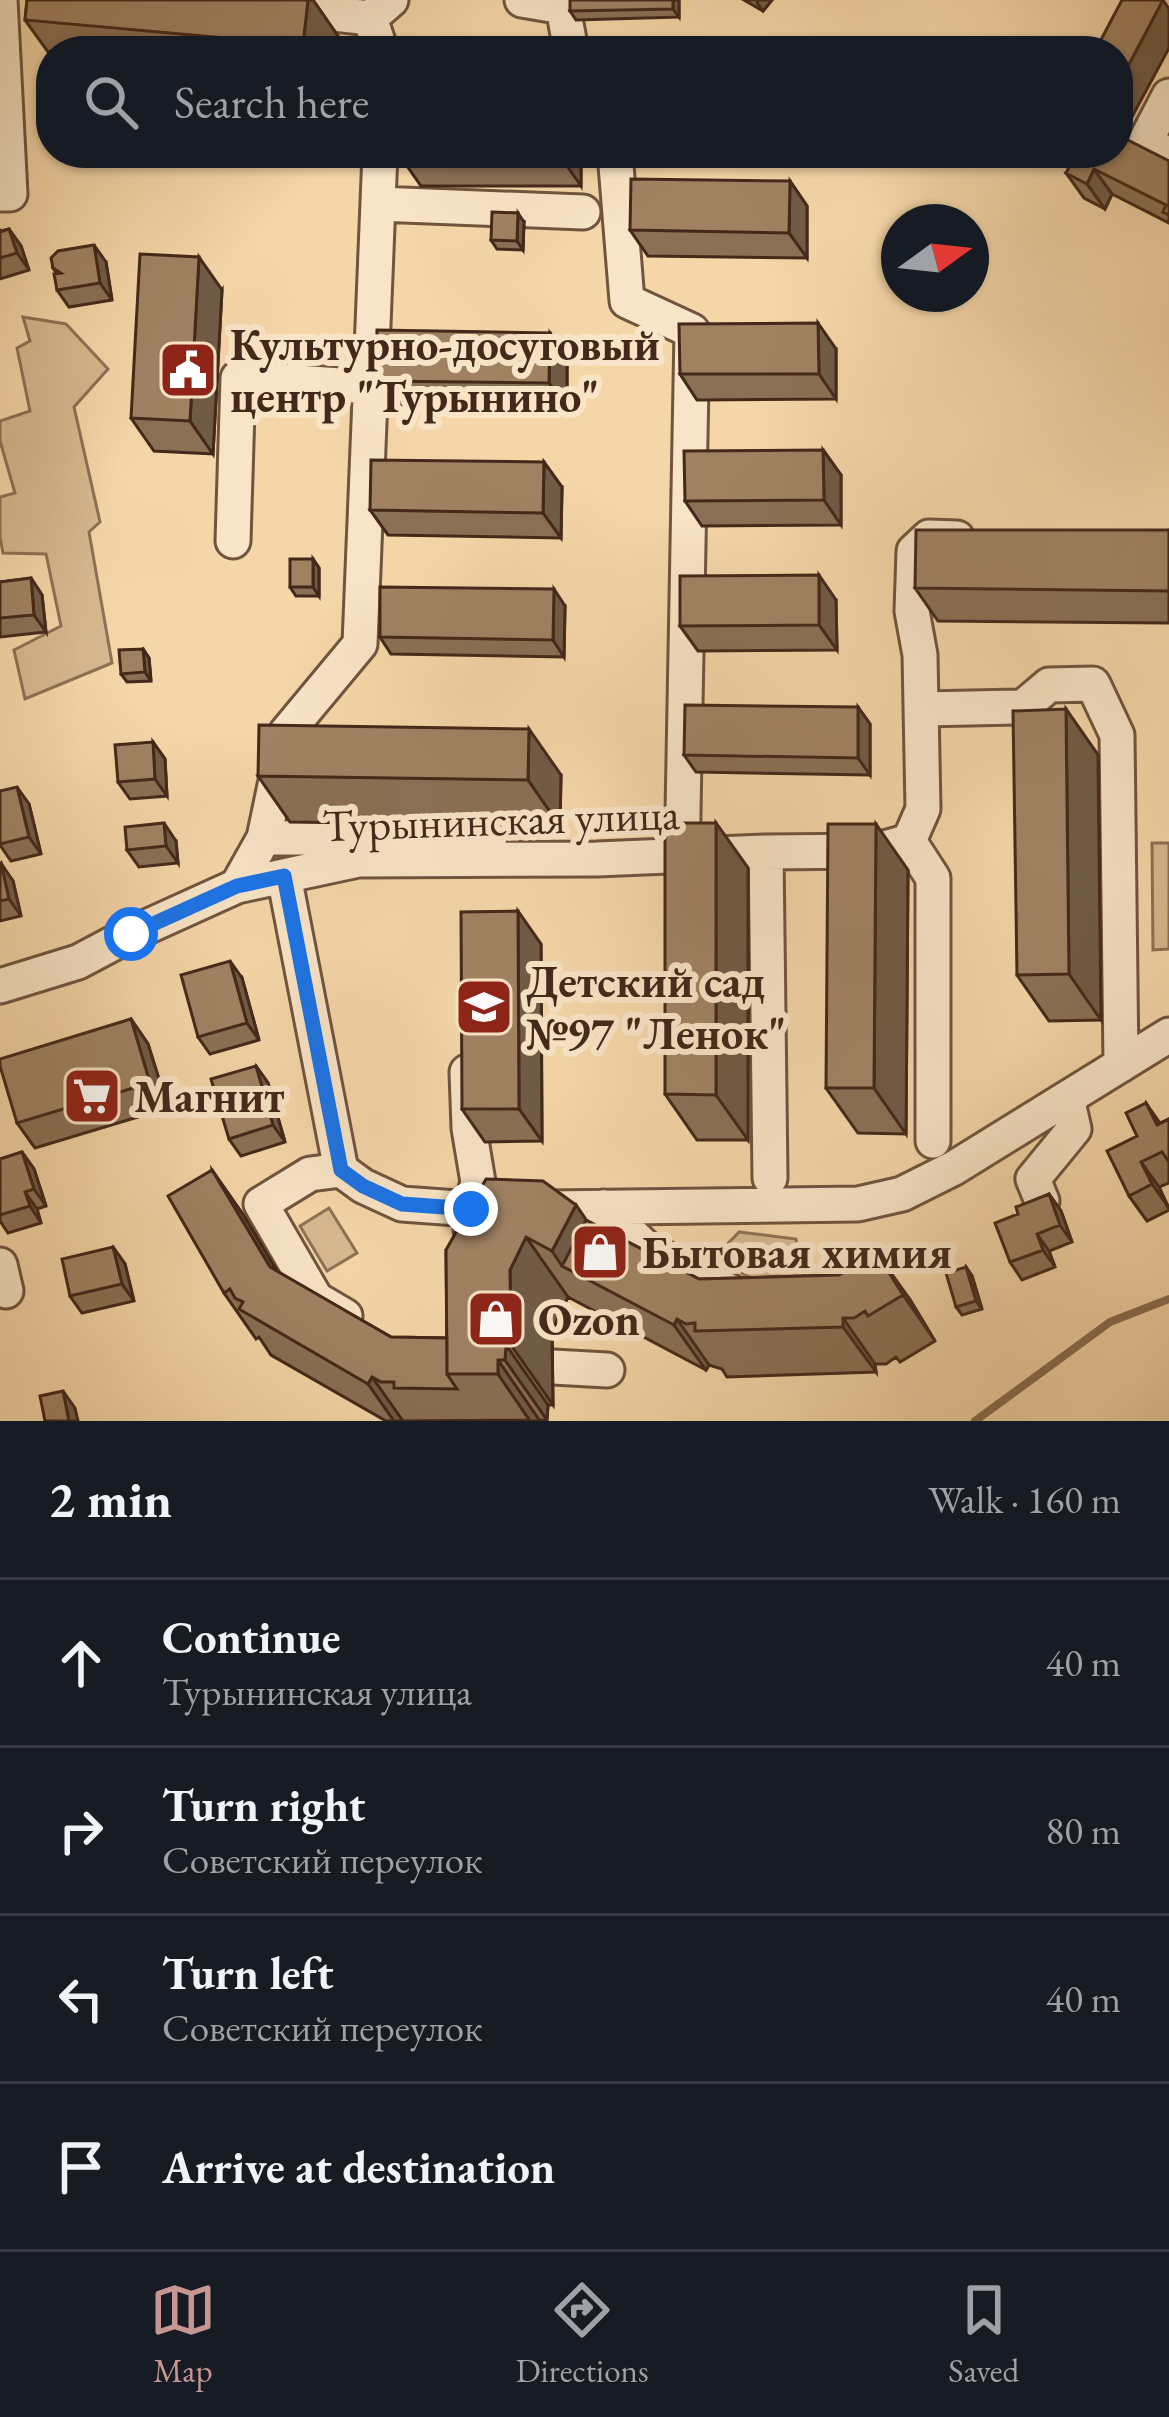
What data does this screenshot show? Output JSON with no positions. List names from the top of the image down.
{
  "streets": {
    "street": ["Турынинская улица"]
  },
  "places": {
    "public building": ["Культурно-досуговый центр \"Турынино\""],
    "school or university": ["Детский сад №97 \"Ленок\""],
    "supermarket": ["Магнит"],
    "shop": ["Бытовая химия", "Ozon"]
  },
  "north": "right",
  "page": {
    "search": "Search here",
    "heading": ["2 min", "Walk · 160 m"],
    "list": [
      ["Continue", "Турынинская улица", "40 m"],
      ["Turn right", "Советский переулок", "80 m"],
      ["Turn left", "Советский переулок", "40 m"],
      "Arrive at destination"
    ],
    "nav": ["Map", "Directions", "Saved"]
  }
}
